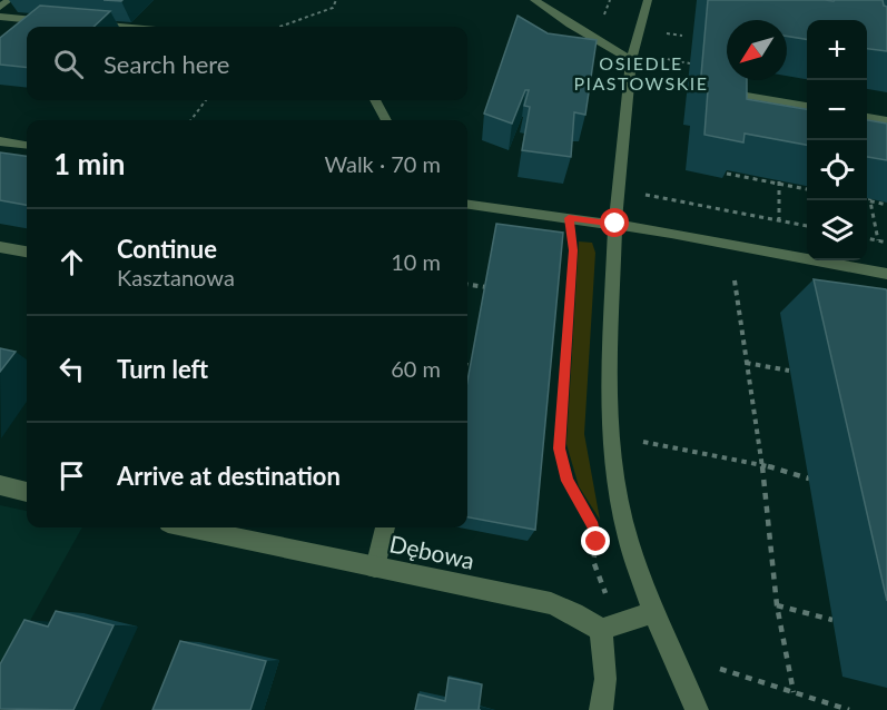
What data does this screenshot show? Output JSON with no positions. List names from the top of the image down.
{
  "streets": {
    "street": ["Dębowa"]
  },
  "districts": ["OSIEDLE PIASTOWSKIE"],
  "north": "bottom left",
  "page": {
    "map_buttons": ["+", "−"],
    "search": "Search here",
    "heading": ["1 min", "Walk · 70 m"],
    "list": [
      ["Continue", "Kasztanowa", "10 m"],
      ["Turn left", "60 m"],
      "Arrive at destination"
    ]
  }
}
